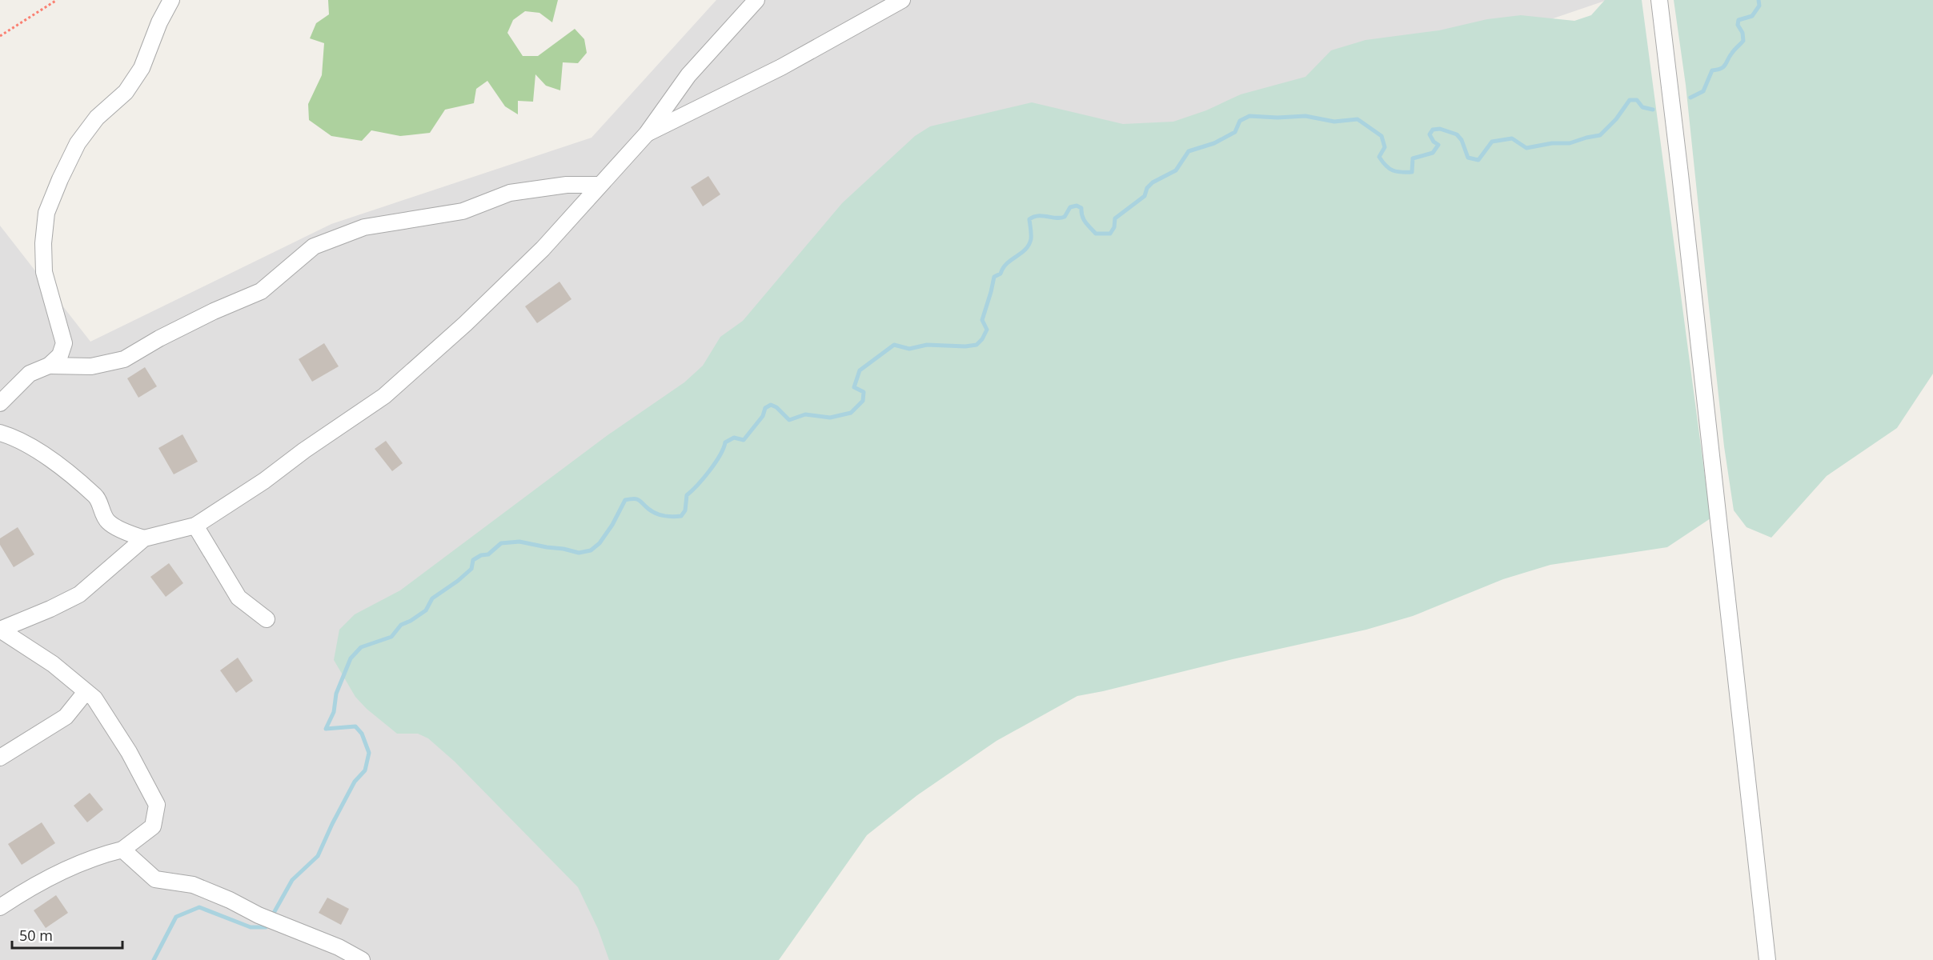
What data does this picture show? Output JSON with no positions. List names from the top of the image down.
{
  "scale_bar": "50 m"
}
